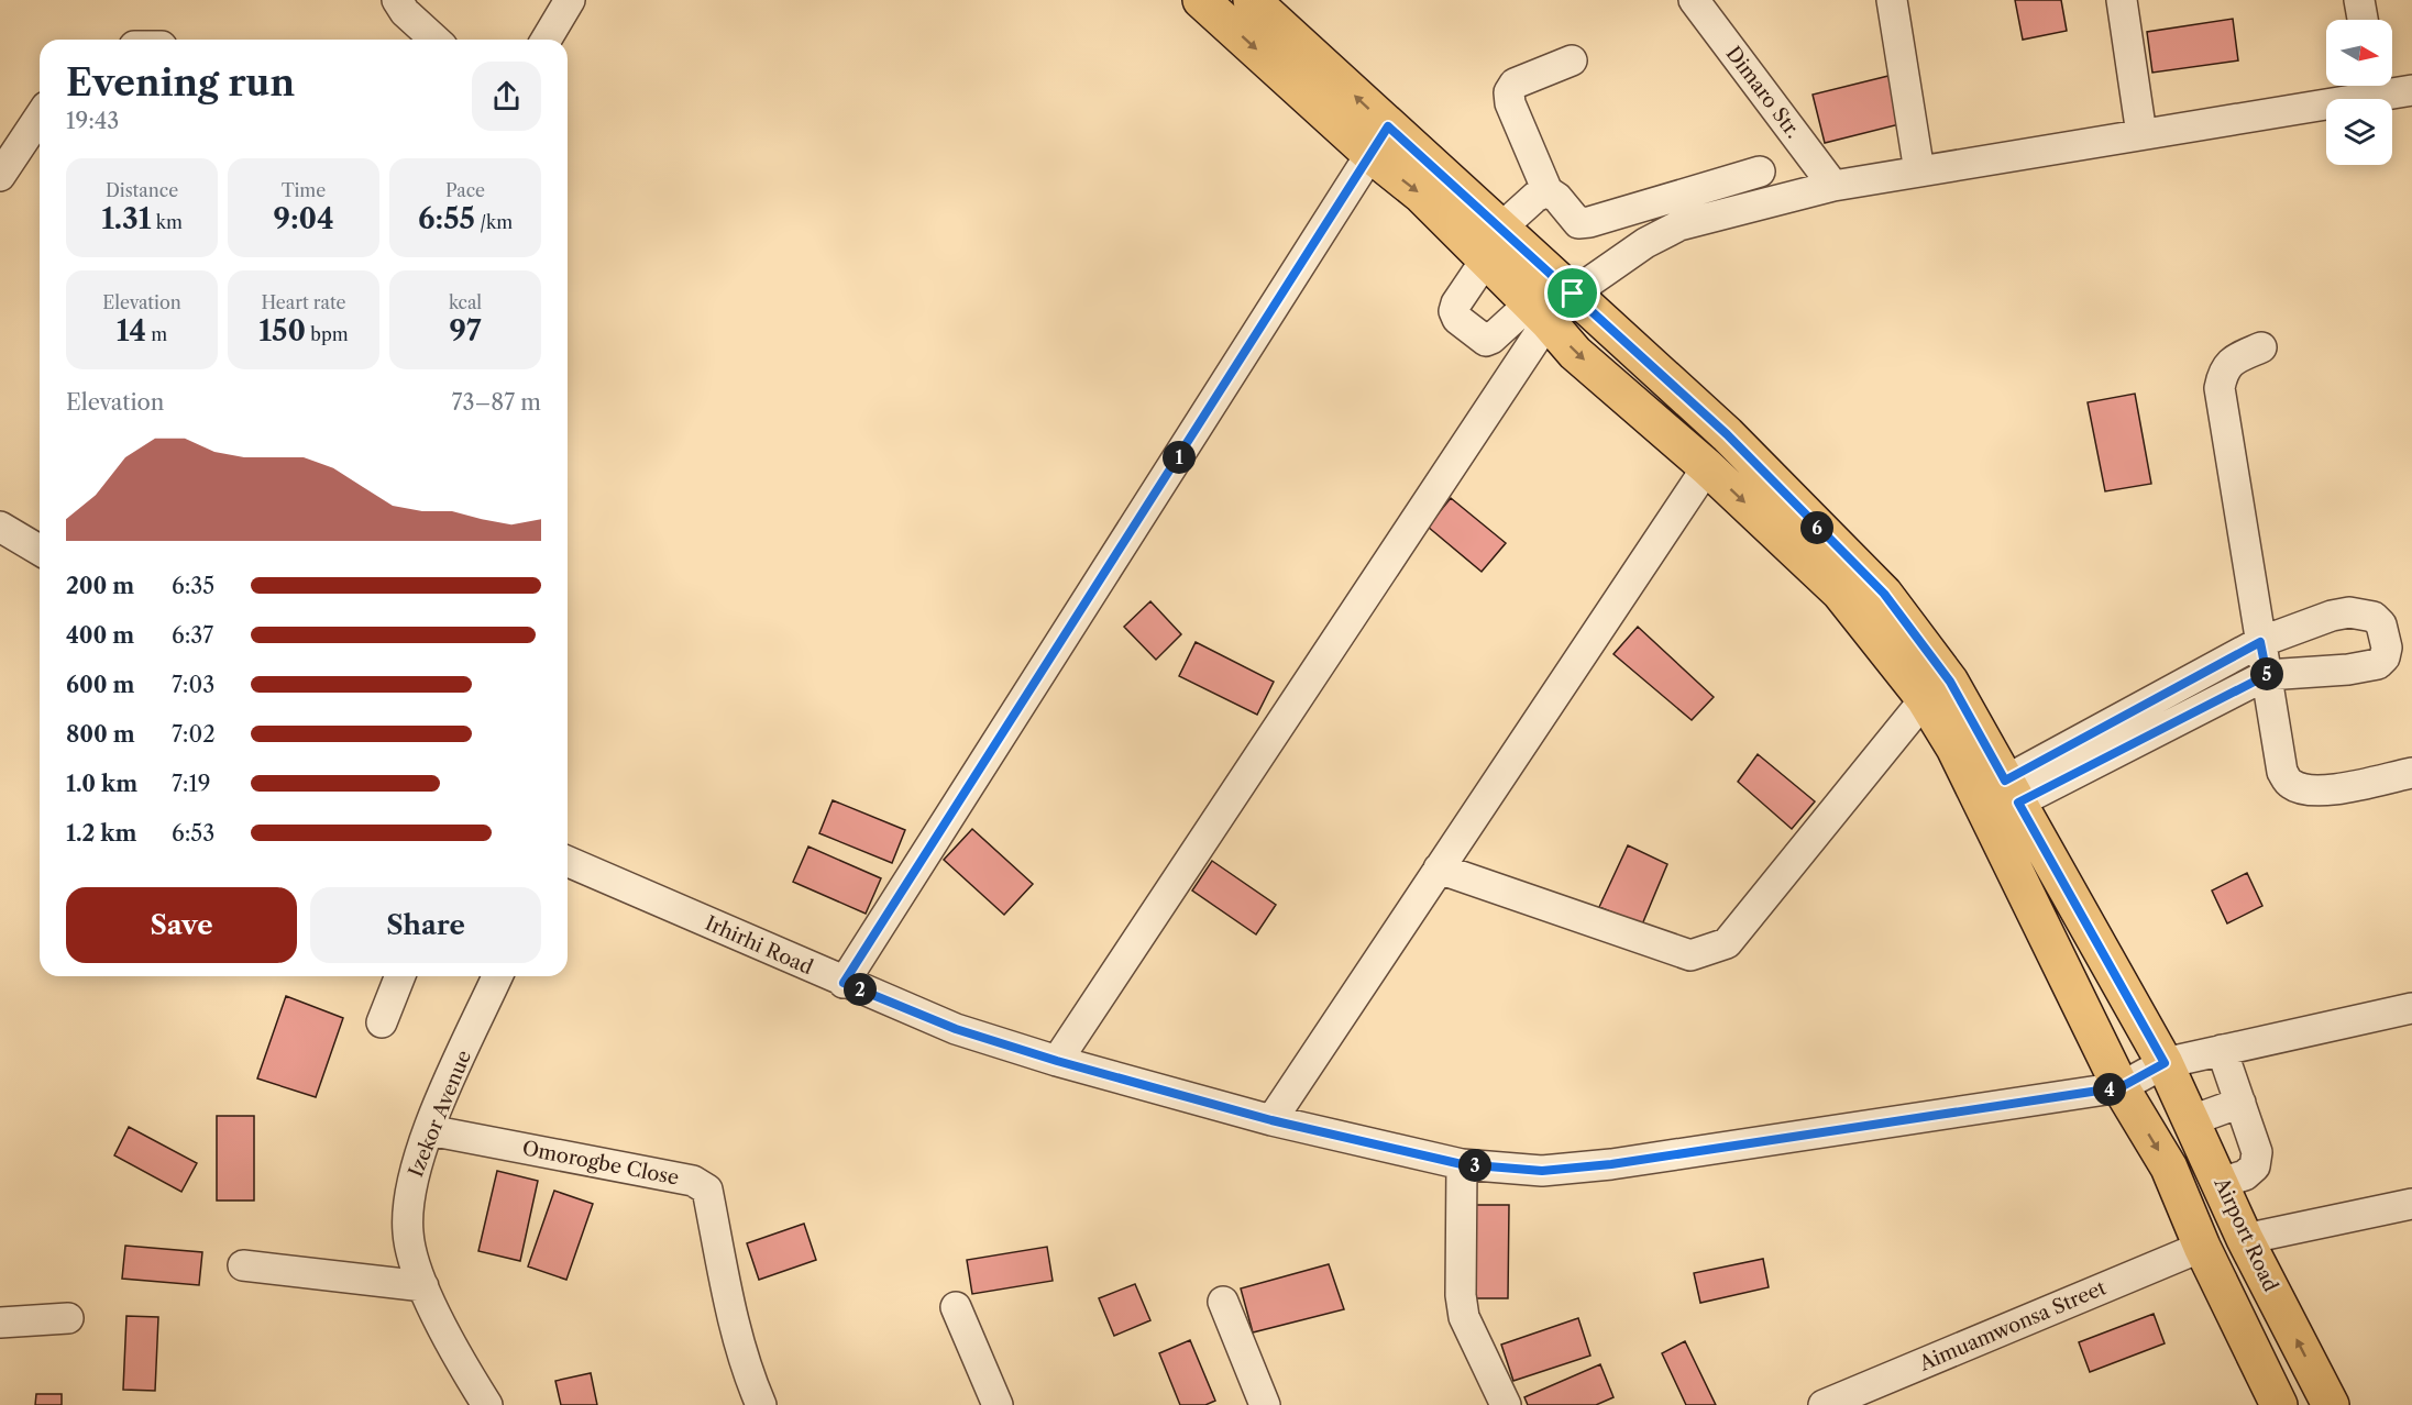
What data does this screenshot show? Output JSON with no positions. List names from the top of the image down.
{
  "streets": {
    "main road": ["Airport Road"],
    "street": [
      "Dimaro Str.",
      "Irhirhi Road",
      "Izekor Avenue",
      "Omorogbe Close",
      "Aimuamwonsa Street"
    ]
  },
  "crossings": [
    ["Izekor Avenue", "Omorogbe Close"]
  ],
  "north": "right",
  "page": {
    "heading": ["Evening run", "19:43"],
    "stats": [
      ["Distance", "1.31 km"],
      ["Time", "9:04"],
      ["Pace", "6:55 /km"],
      ["Elevation", "14 m"],
      ["Heart rate", "150 bpm"],
      ["kcal", "97"]
    ],
    "chart": ["Elevation", "73–87 m"],
    "pins": [
      "1",
      "6",
      "5",
      "2",
      "4",
      "3"
    ],
    "list": [
      {
        "name": "200 m",
        "note": "6:35"
      },
      {
        "name": "400 m",
        "note": "6:37"
      },
      {
        "name": "600 m",
        "note": "7:03"
      },
      {
        "name": "800 m",
        "note": "7:02"
      },
      {
        "name": "1.0 km",
        "note": "7:19"
      },
      {
        "name": "1.2 km",
        "note": "6:53"
      }
    ],
    "buttons": ["Save", "Share"]
  }
}
